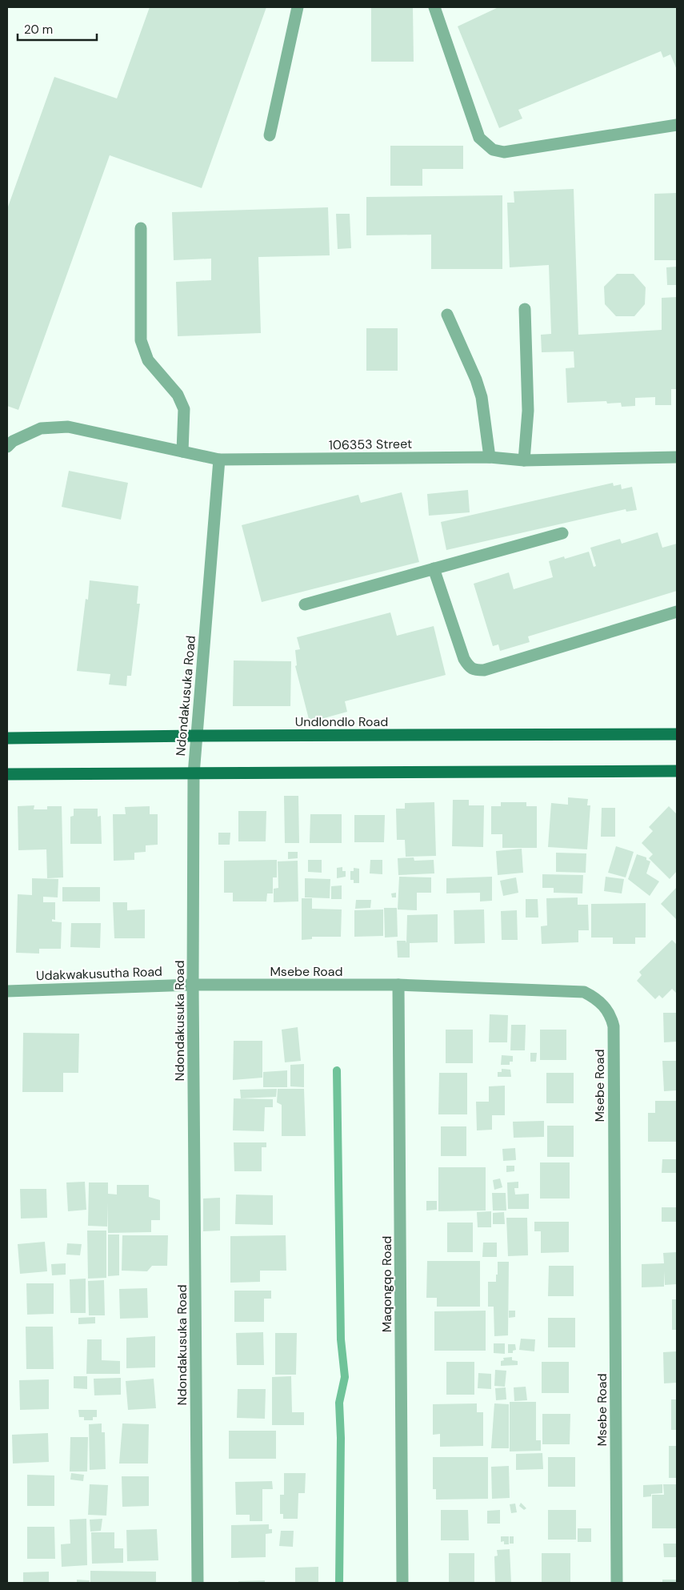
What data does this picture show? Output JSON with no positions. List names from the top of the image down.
{
  "streets": {
    "main road": ["Undlondlo Road"],
    "street": [
      "106353 Street",
      "Ndondakusuka Road",
      "Msebe Road",
      "Udakwakusutha Road",
      "Maqongqo Road"
    ]
  },
  "crossings": [
    ["106353 Street", "Ndondakusuka Road"],
    ["Ndondakusuka Road", "Undlondlo Road"],
    ["Ndondakusuka Road", "Msebe Road"],
    ["Ndondakusuka Road", "Udakwakusutha Road"],
    ["Msebe Road", "Udakwakusutha Road"],
    ["Msebe Road", "Maqongqo Road"]
  ],
  "scale_bar": "20 m"
}
